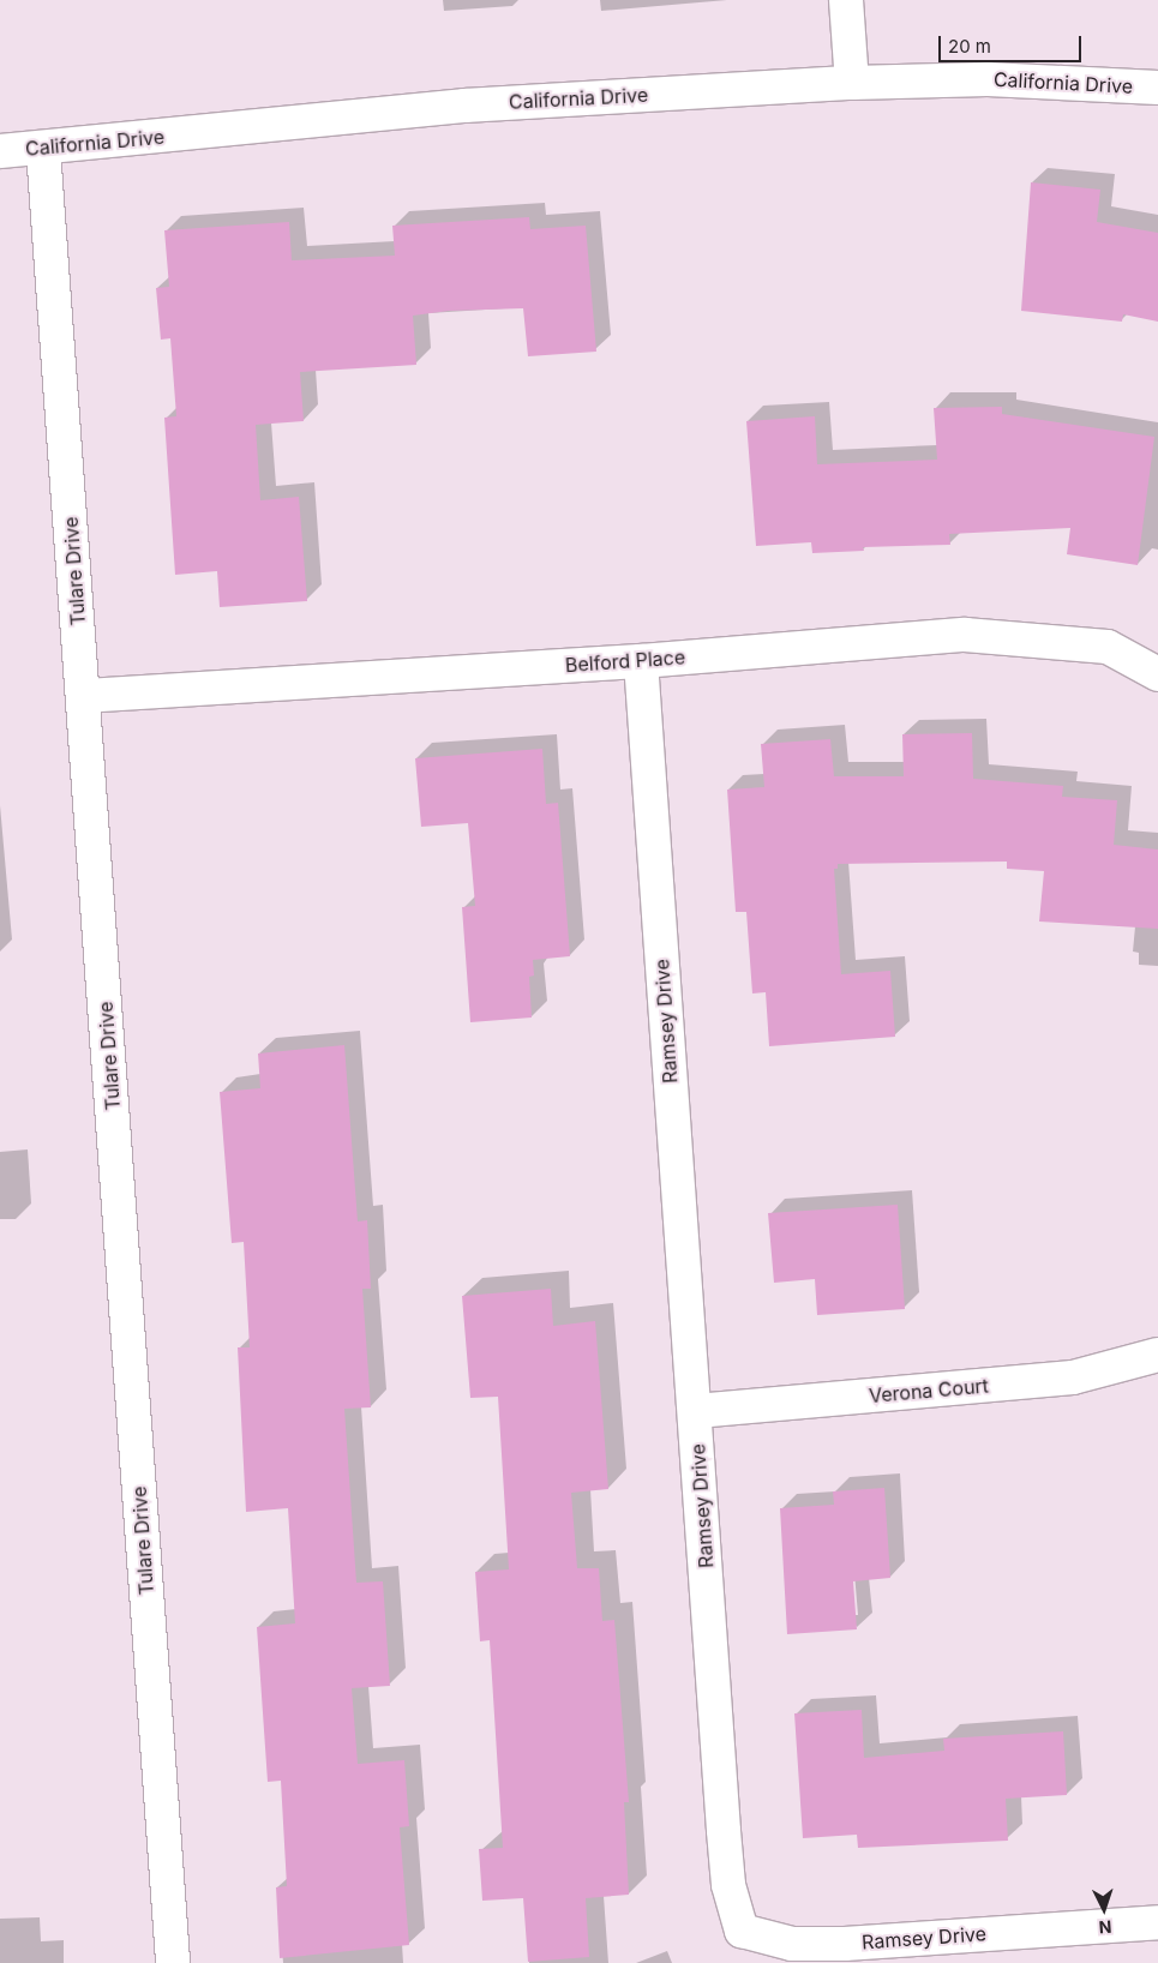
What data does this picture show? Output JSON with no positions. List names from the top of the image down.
{
  "streets": {
    "street": [
      "California Drive",
      "Tulare Drive",
      "Belford Place",
      "Ramsey Drive",
      "Verona Court"
    ]
  },
  "crossings": [
    ["California Drive", "Tulare Drive"],
    ["Tulare Drive", "Belford Place"],
    ["Belford Place", "Ramsey Drive"],
    ["Ramsey Drive", "Verona Court"]
  ],
  "scale_bar": "20 m",
  "north": "bottom"
}
